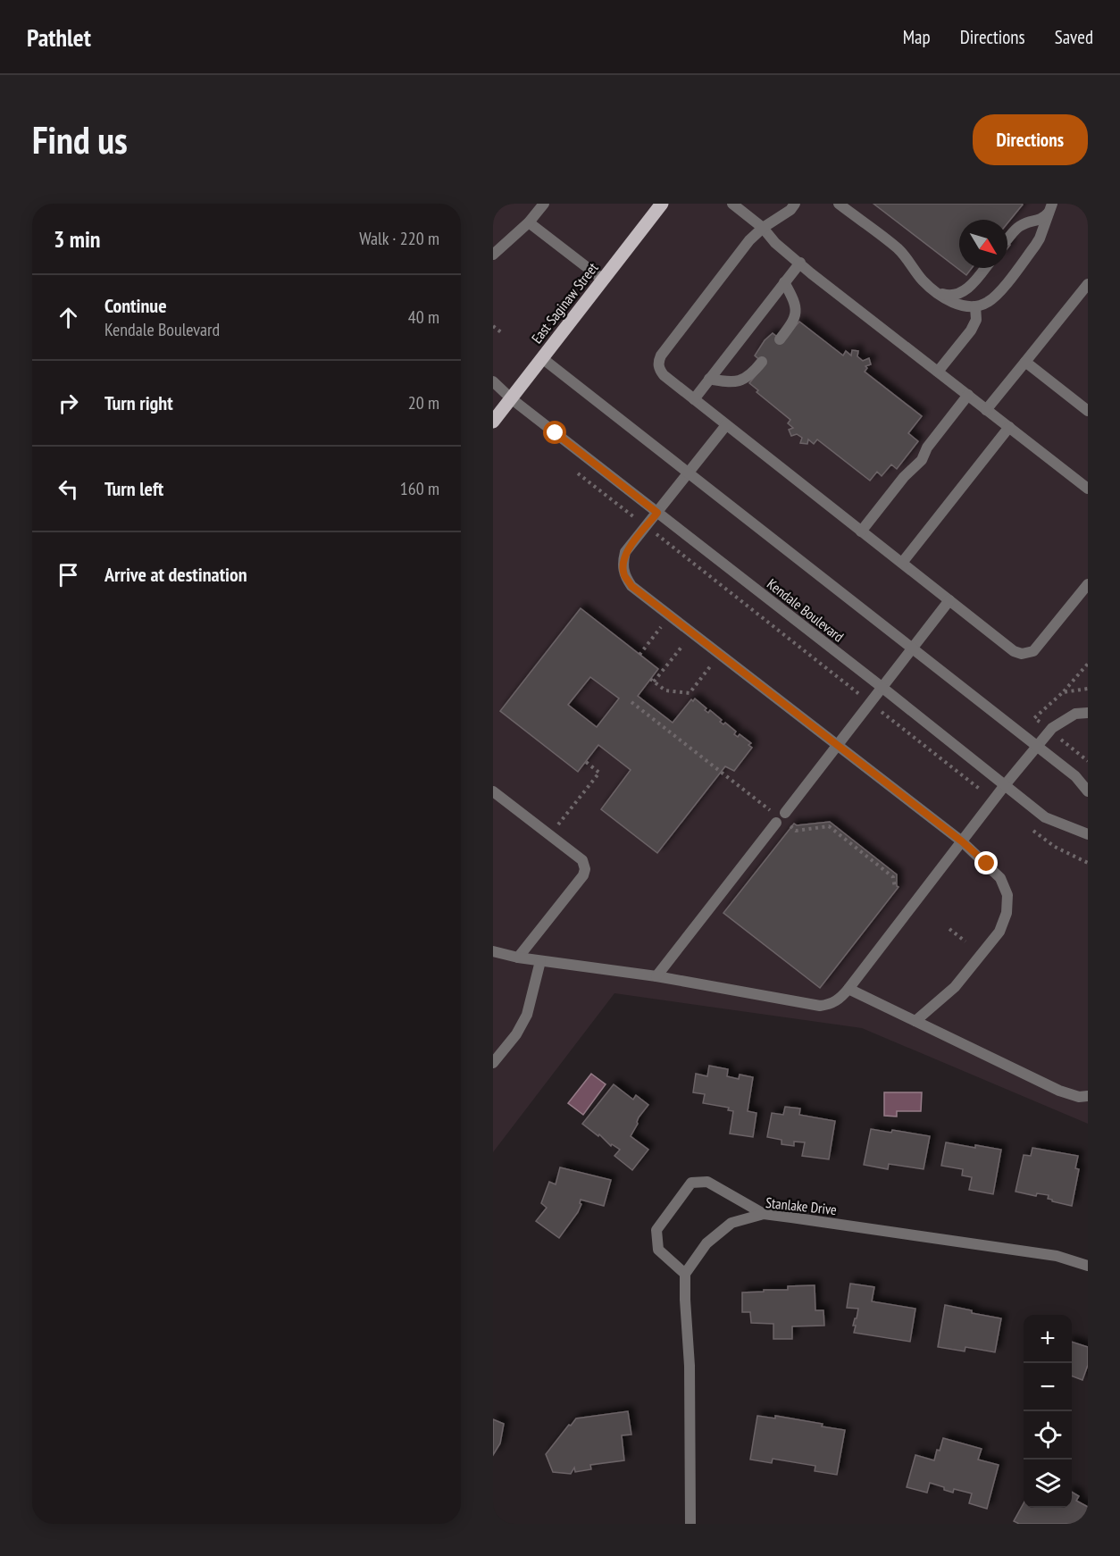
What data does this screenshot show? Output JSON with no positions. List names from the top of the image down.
{
  "streets": {
    "main road": ["East Saginaw Street"],
    "street": ["Kendale Boulevard", "Stanlake Drive"]
  },
  "crossings": [
    ["East Saginaw Street", "Kendale Boulevard"]
  ],
  "north": "bottom right",
  "page": {
    "header": "Pathlet",
    "nav": ["Map", "Directions", "Saved"],
    "buttons": "Directions",
    "title": "Find us",
    "heading": ["3 min", "Walk · 220 m"],
    "list": [
      ["Continue", "Kendale Boulevard", "40 m"],
      ["Turn right", "20 m"],
      ["Turn left", "160 m"],
      "Arrive at destination"
    ],
    "map_buttons": ["+", "−"]
  }
}
